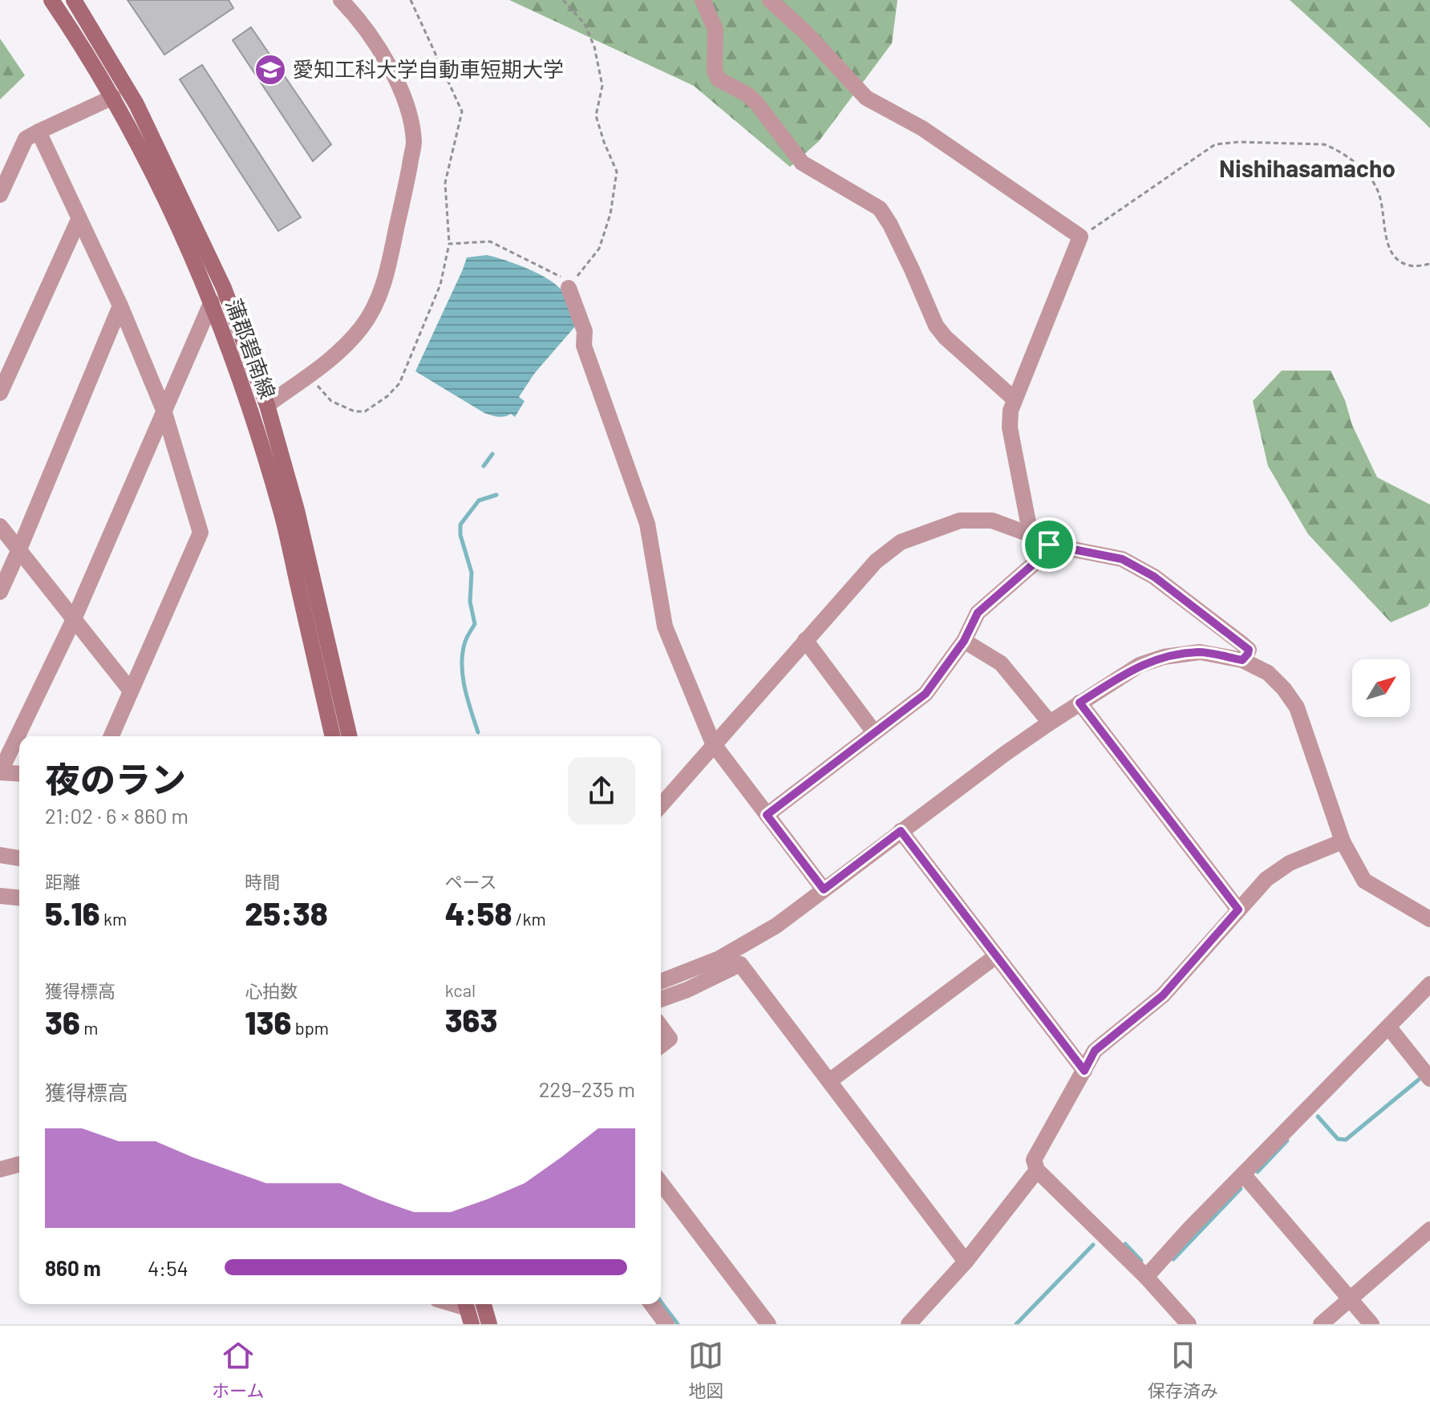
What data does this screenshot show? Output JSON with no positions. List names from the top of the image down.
{
  "streets": {
    "main road": ["蒲郡碧南線"]
  },
  "districts": ["Nishihasamacho"],
  "places": {
    "school or university": ["愛知工科大学自動車短期大学"]
  },
  "north": "top right",
  "page": {
    "heading": ["夜のラン", "21:02 · 6 × 860 m"],
    "stats": [
      ["距離", "5.16 km"],
      ["時間", "25:38"],
      ["ペース", "4:58 /km"],
      ["獲得標高", "36 m"],
      ["心拍数", "136 bpm"],
      ["kcal", "363"]
    ],
    "chart": ["獲得標高", "229–235 m"],
    "list": [
      {
        "name": "860 m",
        "note": "4:54"
      }
    ],
    "tabs": ["ホーム", "地図", "保存済み"]
  }
}
